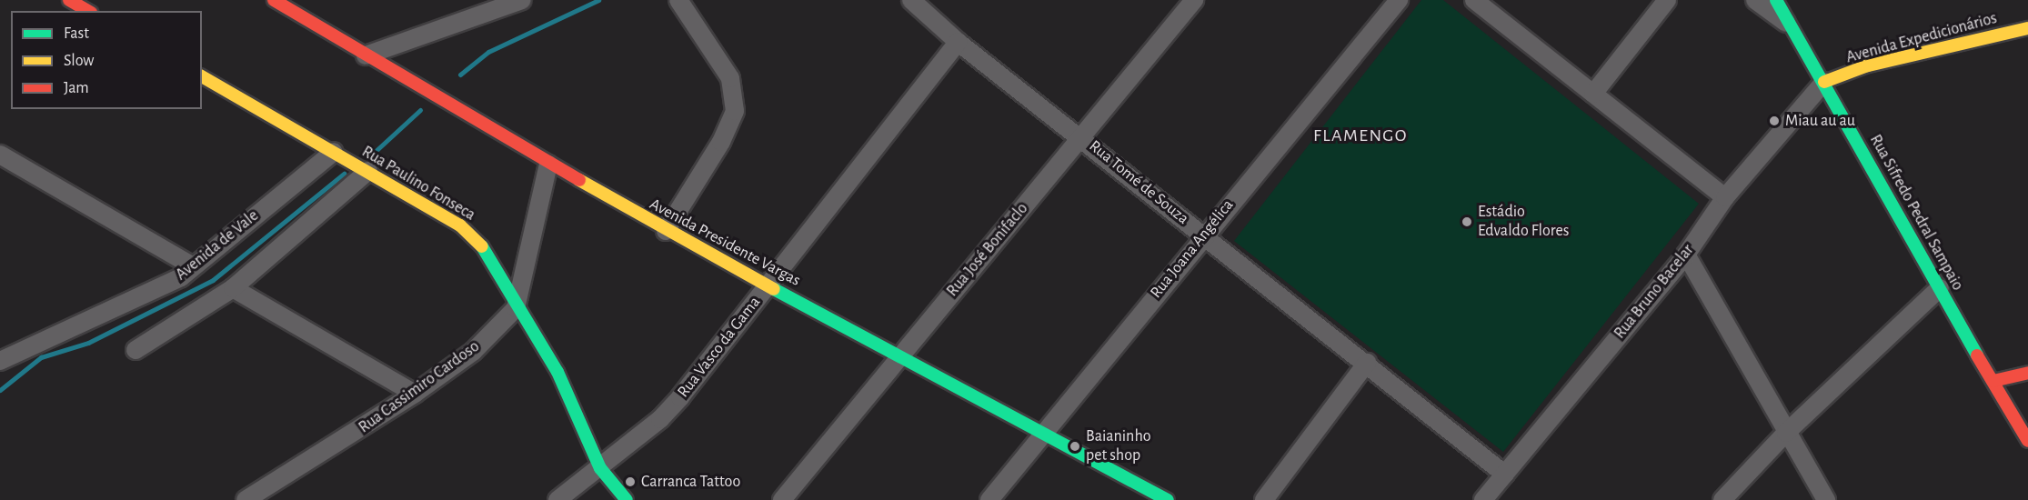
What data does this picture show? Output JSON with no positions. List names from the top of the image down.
{
  "streets": {
    "main road": [
      "Avenida Expedicionários",
      "Rua Paulino Fonseca",
      "Rua Sifredo Pedral Sampaio",
      "Avenida Presidente Vargas"
    ],
    "street": [
      "Rua Tomé de Souza",
      "Avenida de Vale",
      "Rua Joana Angélica",
      "Rua José Bonifaclo",
      "Rua Bruno Bacelar",
      "Rua Vasco da Gama",
      "Rua Cassimiro Cardoso"
    ]
  },
  "crossings": [
    ["Avenida Expedicionários", "Rua Sifredo Pedral Sampaio"],
    ["Avenida Expedicionários", "Rua Bruno Bacelar"],
    ["Rua Tomé de Souza", "Rua Joana Angélica"],
    ["Rua Tomé de Souza", "Rua José Bonifaclo"],
    ["Rua Tomé de Souza", "Rua Bruno Bacelar"],
    ["Rua Tomé de Souza", "Rua Vasco da Gama"],
    ["Rua Paulino Fonseca", "Avenida de Vale"],
    ["Rua Paulino Fonseca", "Rua Vasco da Gama"],
    ["Rua Paulino Fonseca", "Rua Cassimiro Cardoso"],
    ["Rua Sifredo Pedral Sampaio", "Rua Bruno Bacelar"],
    ["Avenida Presidente Vargas", "Rua Joana Angélica"],
    ["Avenida Presidente Vargas", "Rua José Bonifaclo"],
    ["Avenida Presidente Vargas", "Rua Vasco da Gama"]
  ],
  "districts": ["FLAMENGO"],
  "places": [
    "Miau au au",
    "Estádio Edvaldo Flores",
    "Baianinho pet shop",
    "Carranca Tattoo"
  ],
  "legend": ["Fast", "Slow", "Jam"]
}
